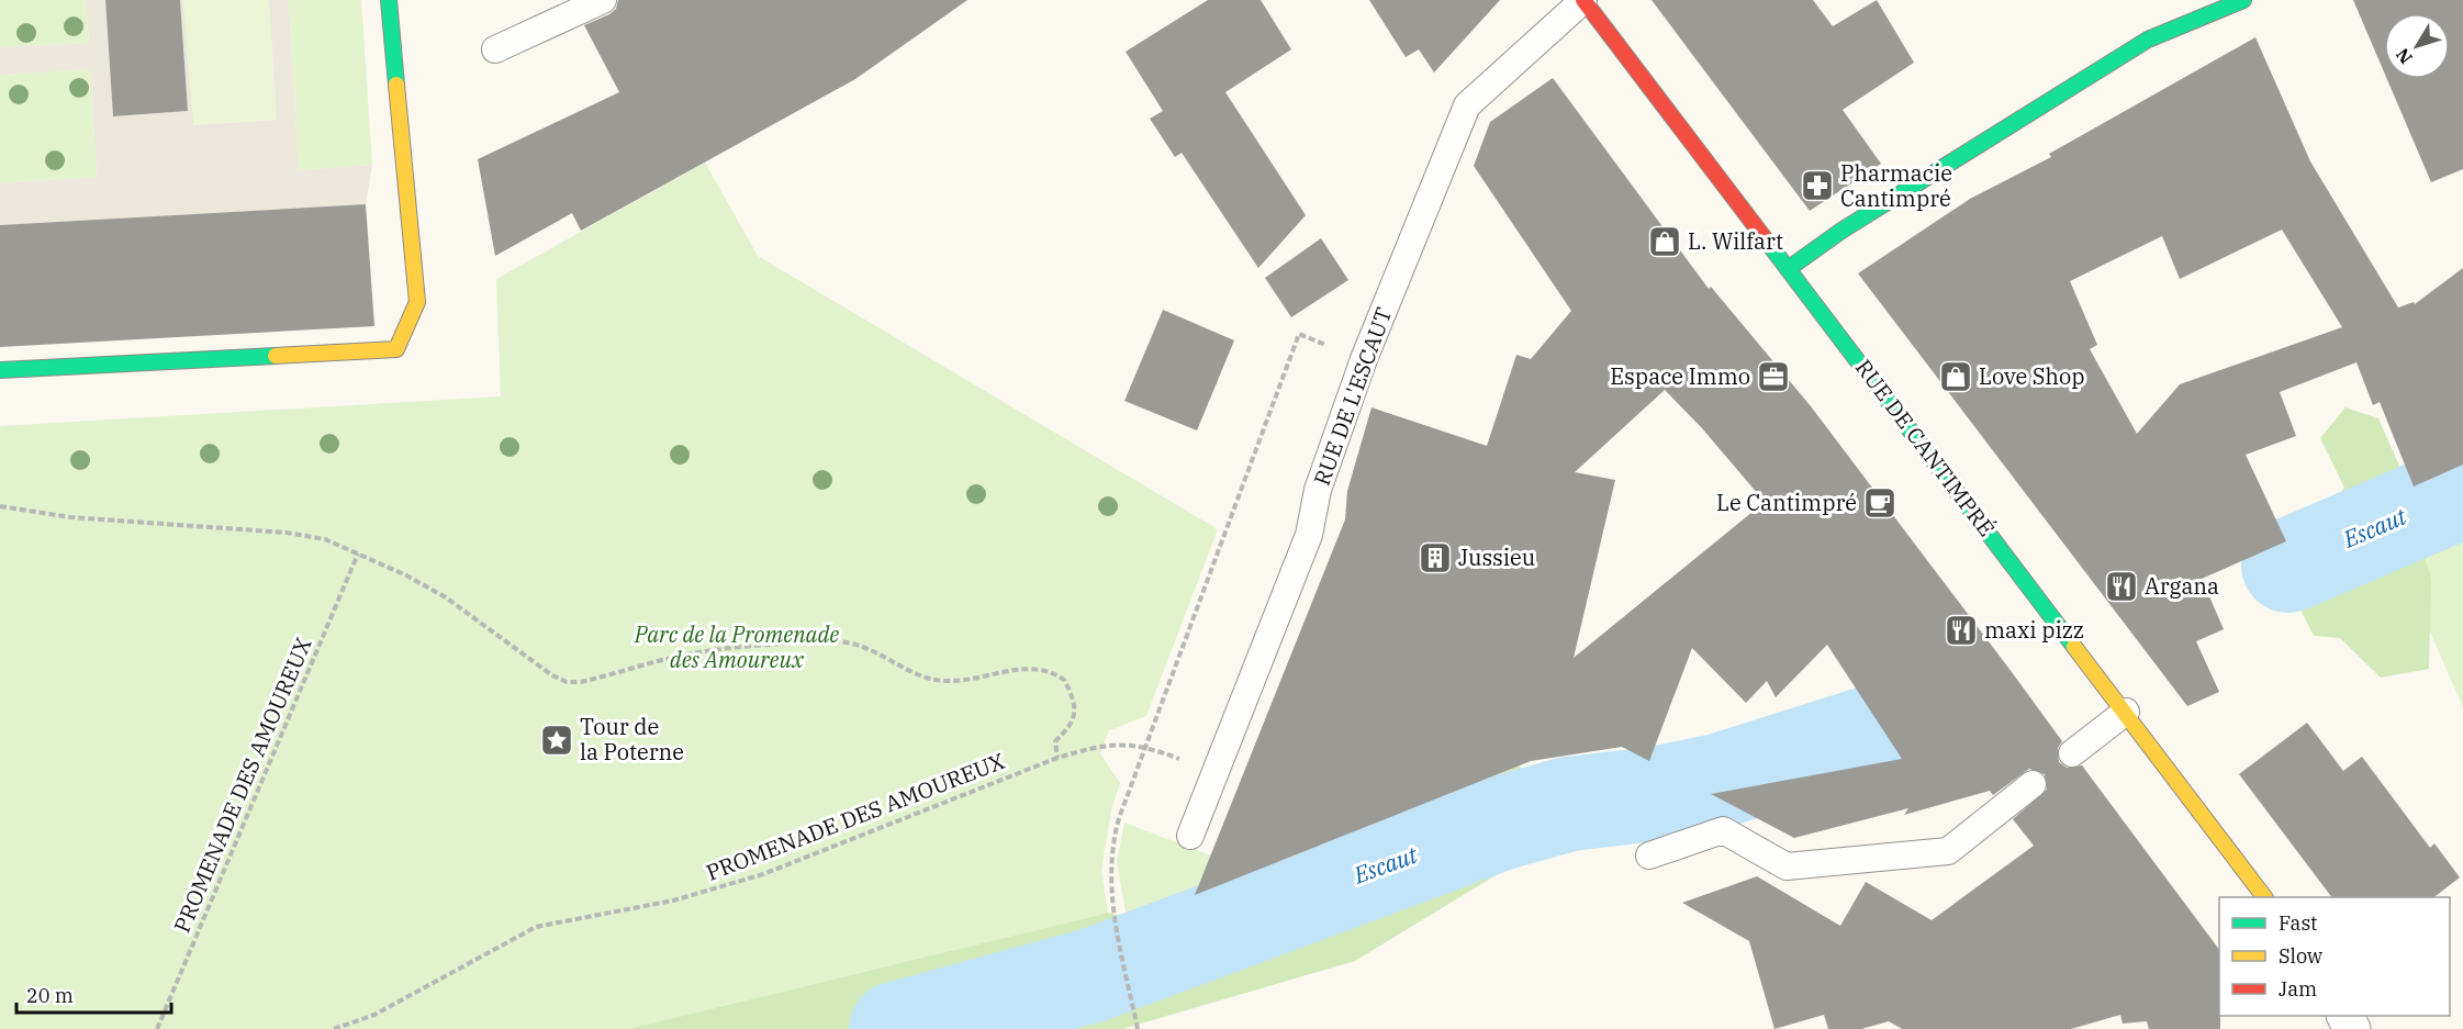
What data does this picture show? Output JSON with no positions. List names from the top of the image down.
{
  "streets": {
    "street": ["RUE DE CANTIMPRÉ"],
    "lane": ["RUE DE L'ESCAUT"],
    "path": ["PROMENADE DES AMOUREUX"]
  },
  "crossings": [
    ["RUE DE L'ESCAUT", "RUE DE CANTIMPRÉ"],
    ["RUE DE L'ESCAUT", "PROMENADE DES AMOUREUX"]
  ],
  "water": ["Escaut"],
  "parks": ["Parc de la Promenade des Amoureux"],
  "places": {
    "pharmacy": ["Pharmacie Cantimpré"],
    "shop": ["L. Wilfart", "Love Shop"],
    "office": ["Espace Immo"],
    "cafe": ["Le Cantimpré"],
    "building": ["Jussieu"],
    "restaurant": ["Argana", "maxi pizz"],
    "place": ["Tour de la Poterne"]
  },
  "legend": ["Fast", "Slow", "Jam"],
  "scale_bar": "20 m",
  "north": "bottom left"
}
